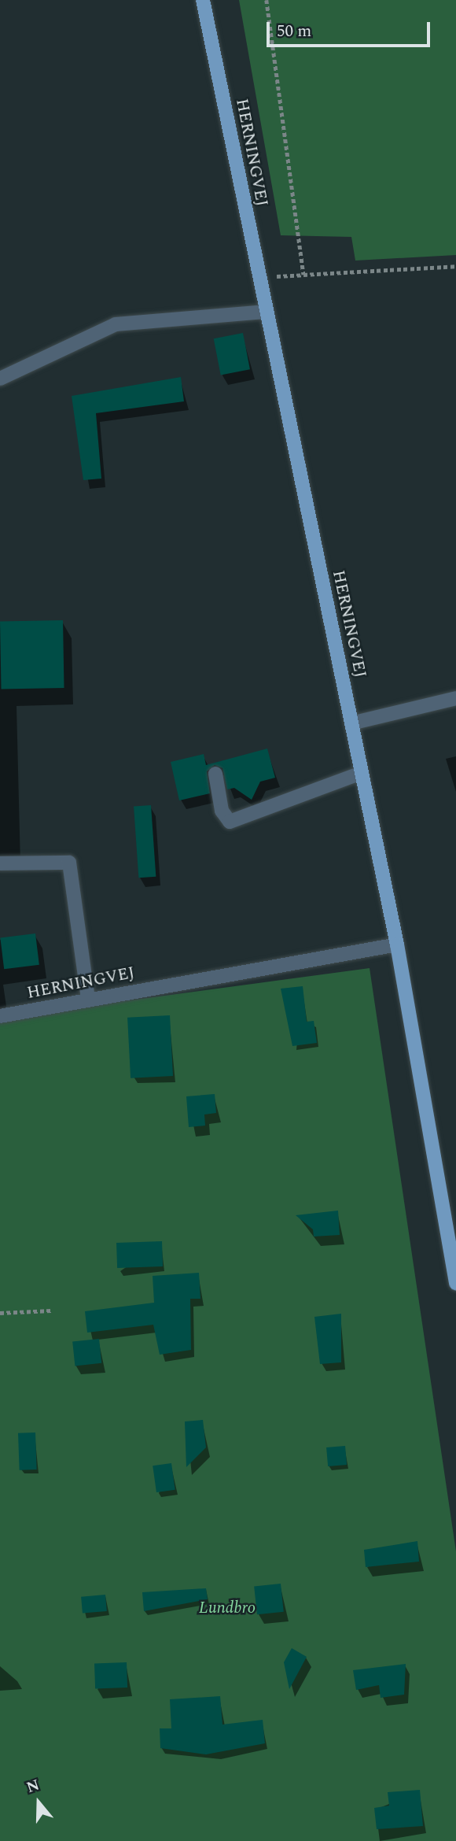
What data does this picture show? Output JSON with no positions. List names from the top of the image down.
{
  "streets": {
    "main road": ["HERNINGVEJ"]
  },
  "parks": ["Lundbro"],
  "scale_bar": "50 m",
  "north": "top"
}
